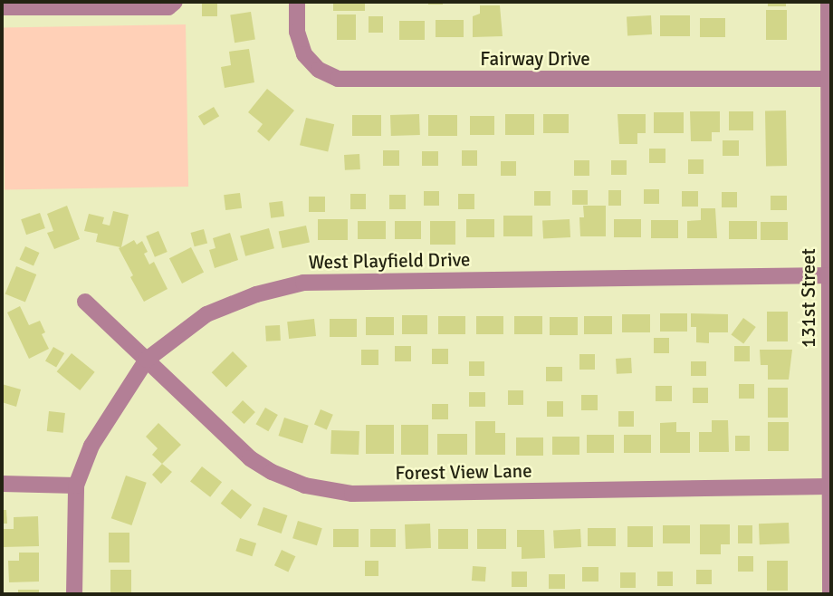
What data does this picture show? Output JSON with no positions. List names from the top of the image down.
{
  "streets": {
    "street": [
      "Fairway Drive",
      "West Playfield Drive",
      "131st Street",
      "Forest View Lane"
    ]
  },
  "crossings": [
    ["Fairway Drive", "131st Street"],
    ["West Playfield Drive", "131st Street"],
    ["West Playfield Drive", "Forest View Lane"],
    ["131st Street", "Forest View Lane"]
  ]
}
